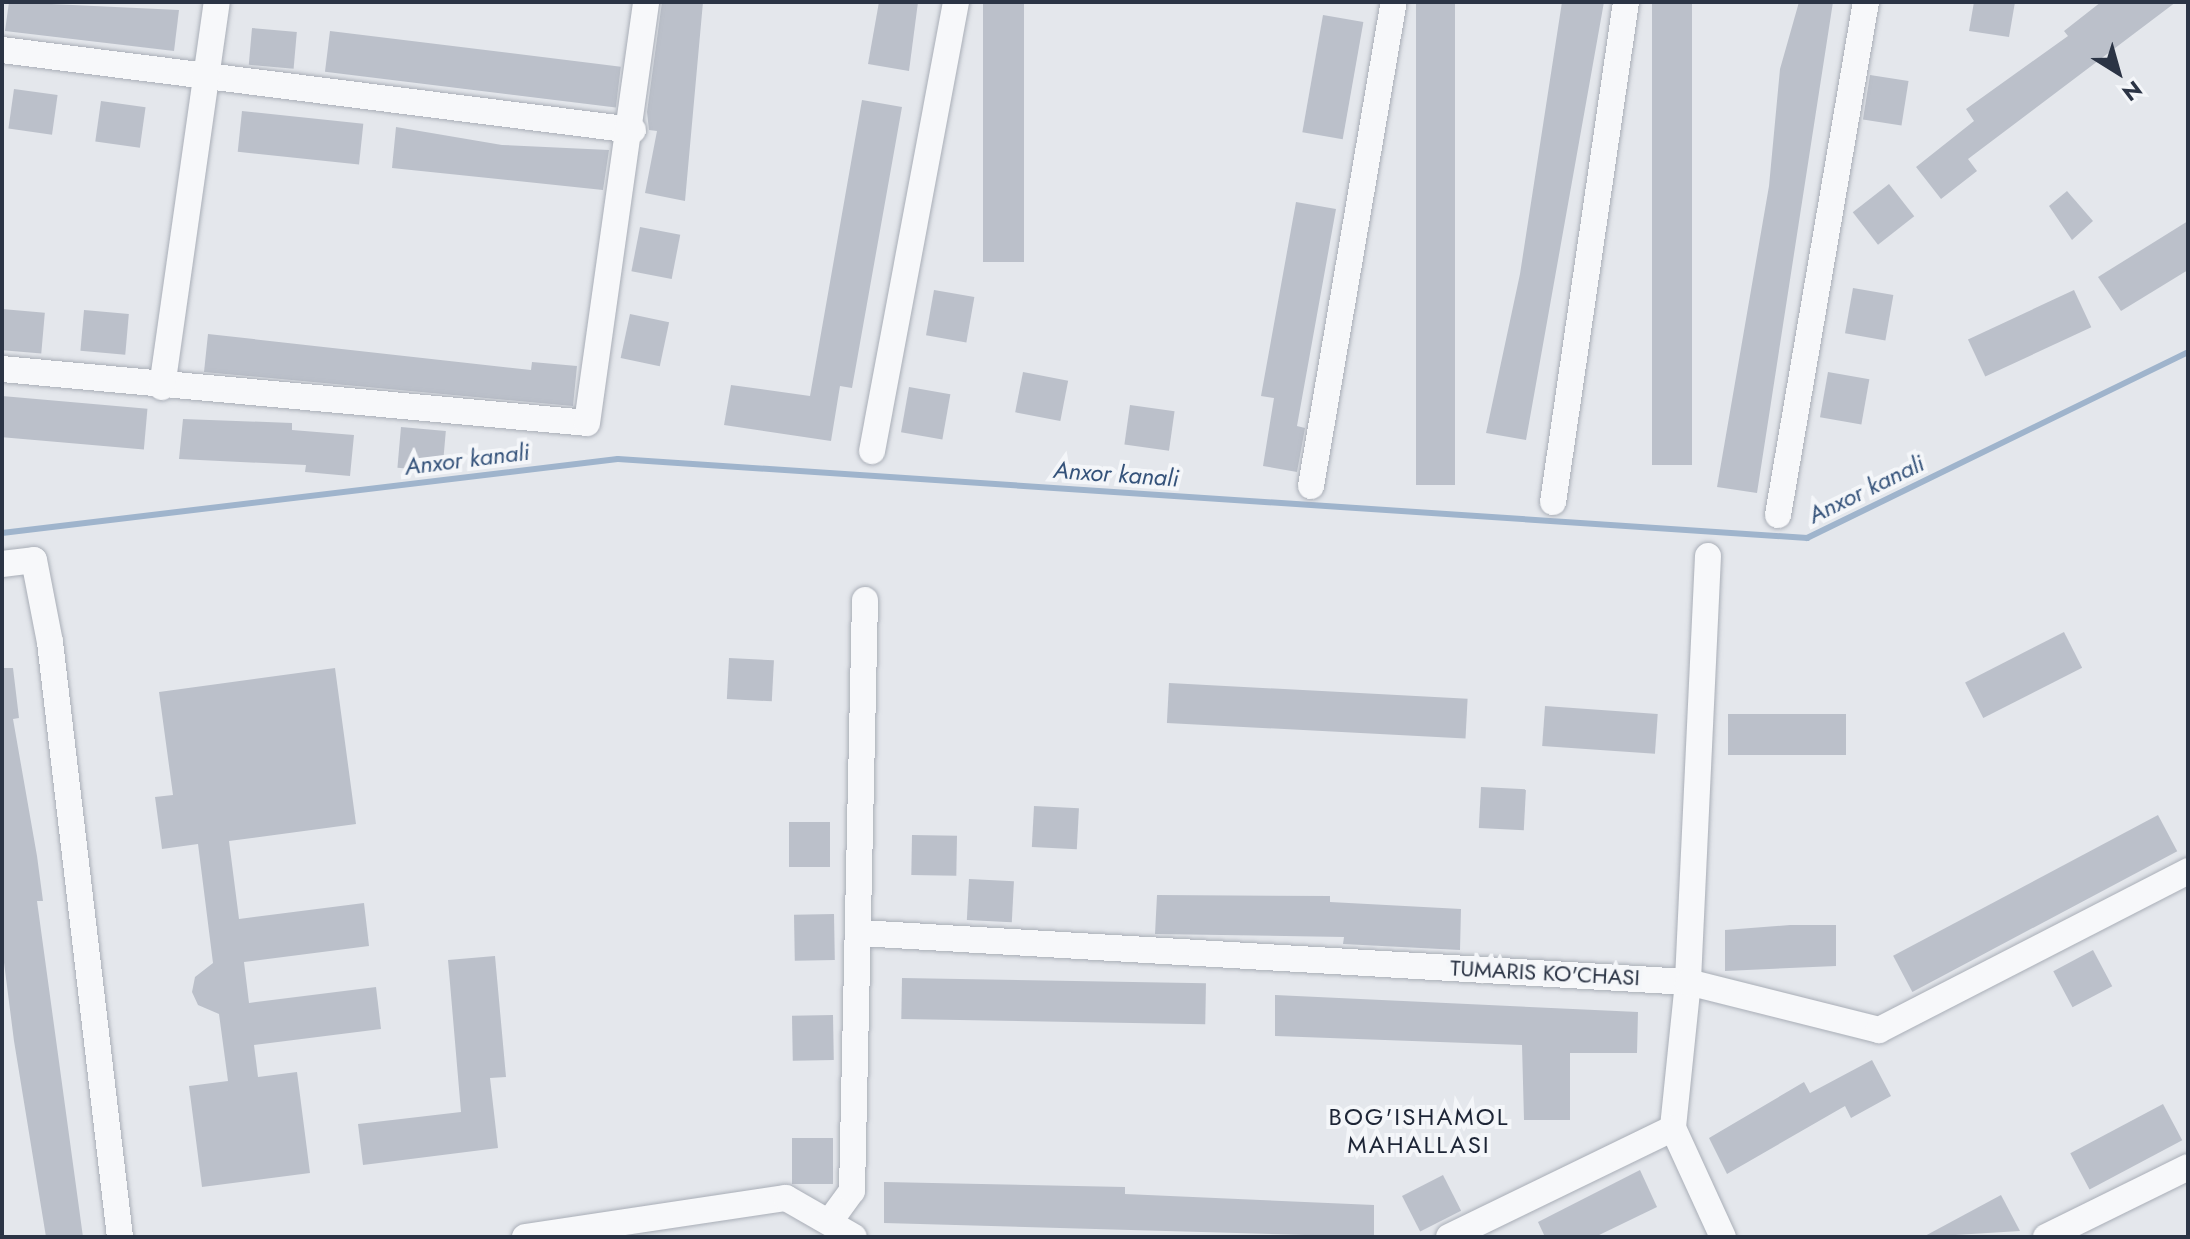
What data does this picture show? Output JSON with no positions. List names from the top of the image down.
{
  "streets": {
    "street": ["TUMARIS KO'CHASI"]
  },
  "districts": ["BOG'ISHAMOL MAHALLASI"],
  "water": ["Anxor kanali"],
  "north": "bottom right"
}
